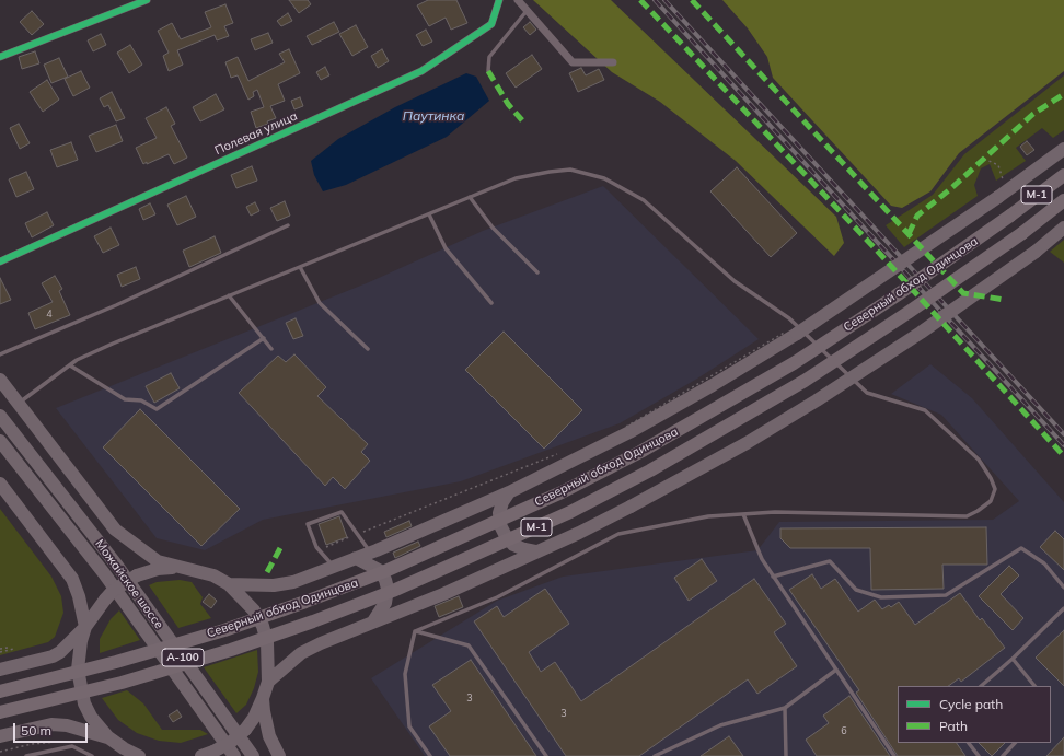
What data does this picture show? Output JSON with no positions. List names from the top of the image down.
{
  "streets": {
    "highway": ["М-1", "Северный обход Одинцова"],
    "main road": ["Можайское шоссе", "А-100"],
    "street": ["Полевая улица"]
  },
  "water": ["Паутинка"],
  "house_numbers": [
    "4",
    "3",
    "3",
    "6"
  ],
  "legend": ["Cycle path", "Path"],
  "scale_bar": "50 m"
}
